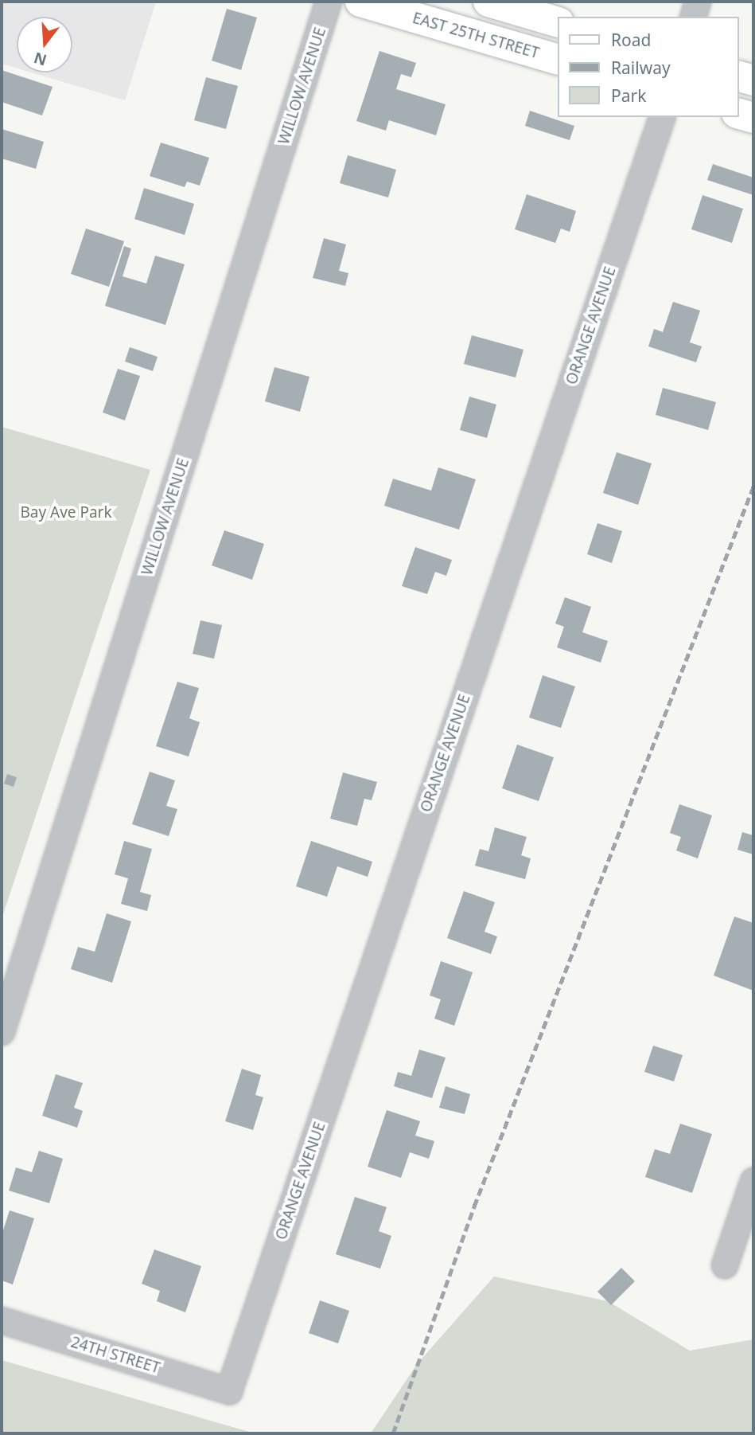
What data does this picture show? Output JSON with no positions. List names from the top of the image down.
{
  "streets": {
    "main road": ["EAST 25TH STREET"],
    "street": ["WILLOW AVENUE", "ORANGE AVENUE", "24TH STREET"]
  },
  "crossings": [
    ["ORANGE AVENUE", "24TH STREET"]
  ],
  "parks": ["Bay Ave Park"],
  "legend": ["Road", "Railway", "Park"],
  "north": "bottom"
}
